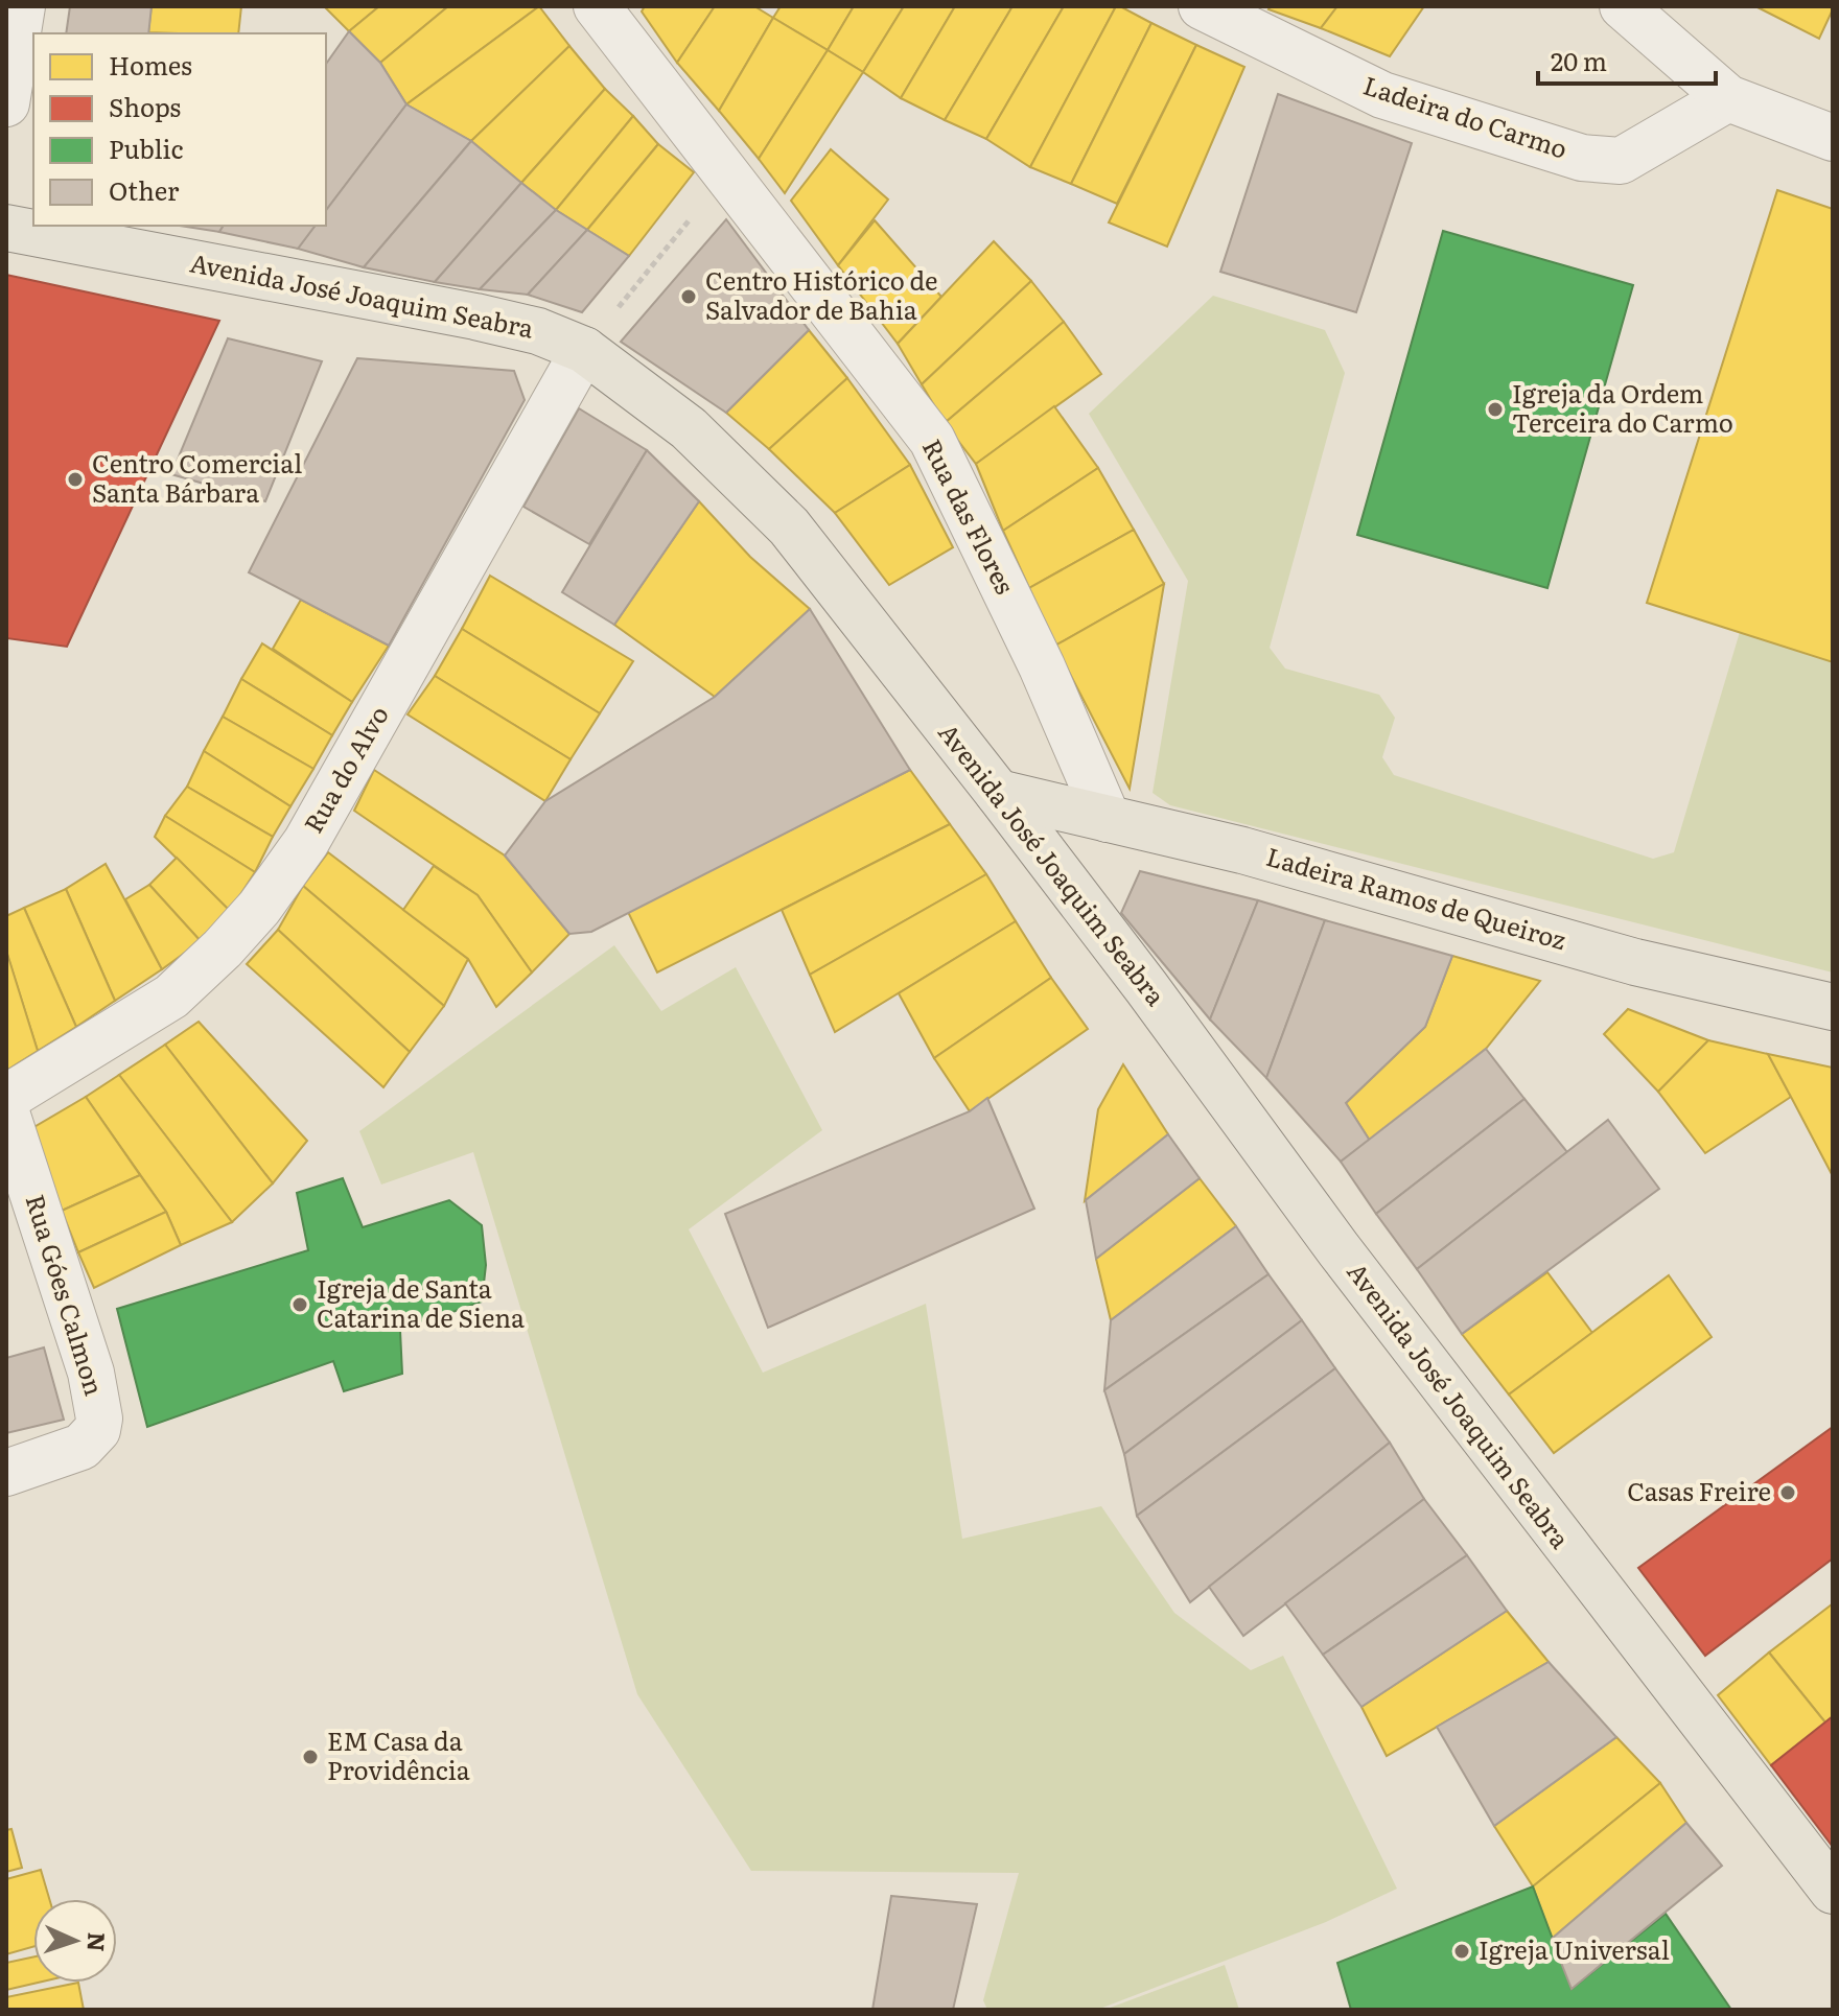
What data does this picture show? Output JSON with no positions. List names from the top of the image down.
{
  "streets": {
    "main road": ["Avenida José Joaquim Seabra", "Ladeira Ramos de Queiroz"],
    "street": [
      "Ladeira do Carmo",
      "Rua das Flores",
      "Rua do Alvo",
      "Rua Góes Calmon"
    ]
  },
  "crossings": [
    ["Avenida José Joaquim Seabra", "Rua do Alvo"],
    ["Avenida José Joaquim Seabra", "Ladeira Ramos de Queiroz"],
    ["Rua das Flores", "Ladeira Ramos de Queiroz"]
  ],
  "places": [
    "Centro Histórico de Salvador de Bahia",
    "Igreja da Ordem Terceira do Carmo",
    "Centro Comercial Santa Bárbara",
    "Igreja de Santa Catarina de Siena",
    "Casas Freire",
    "EM Casa da Providência",
    "Igreja Universal"
  ],
  "legend": [
    "Homes",
    "Shops",
    "Public",
    "Other"
  ],
  "scale_bar": "20 m",
  "north": "right"
}
